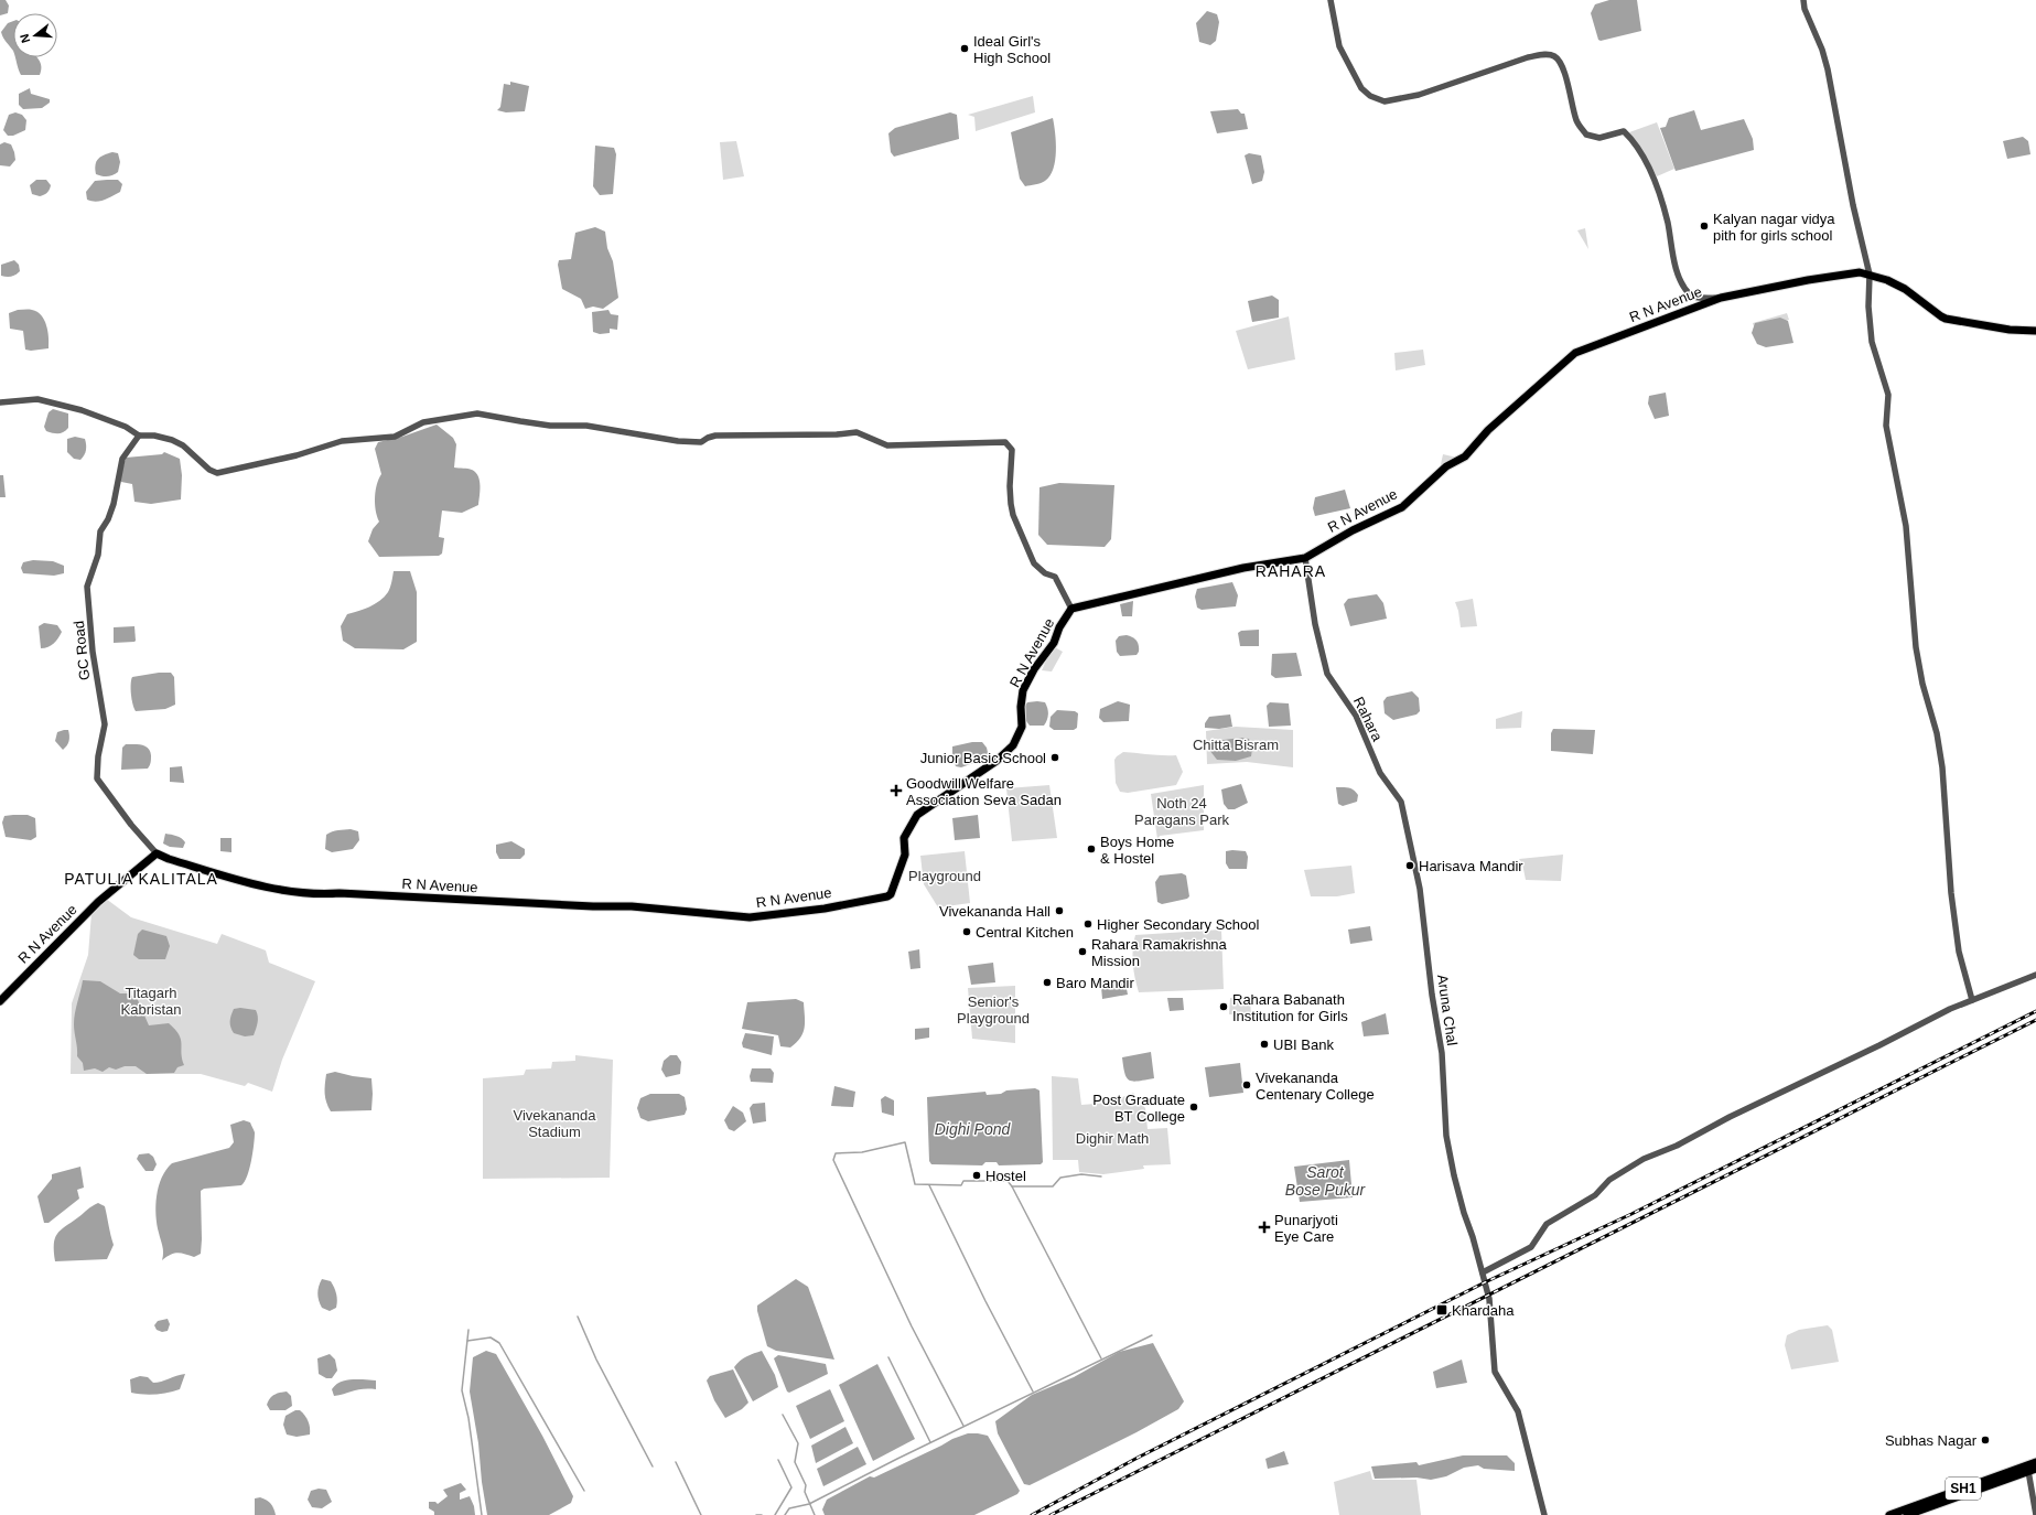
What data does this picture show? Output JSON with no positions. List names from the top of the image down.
{
  "streets": {
    "main road": ["R N Avenue", "SH1"],
    "street": ["GC Road", "Rahara", "Aruna Chal"]
  },
  "crossings": [
    ["R N Avenue", "GC Road"],
    ["R N Avenue", "Rahara"],
    ["Rahara", "Aruna Chal"]
  ],
  "districts": ["RAHARA", "PATULIA KALITALA"],
  "water": ["Dighi Pond", "Sarot Bose Pukur"],
  "parks": [
    "Chitta Bisram",
    "Noth 24 Paragans Park",
    "Playground",
    "Titagarh Kabristan",
    "Senior's Playground",
    "Vivekananda Stadium",
    "Dighir Math"
  ],
  "places": {
    "other": [
      "Ideal Girl's High School",
      "Kalyan nagar vidya pith for girls school",
      "Junior Basic School",
      "Boys Home & Hostel",
      "Harisava Mandir",
      "Vivekananda Hall",
      "Higher Secondary School",
      "Central Kitchen",
      "Rahara Ramakrishna Mission",
      "Baro Mandir",
      "Rahara Babanath Institution for Girls",
      "UBI Bank",
      "Vivekananda Centenary College",
      "Post Graduate BT College",
      "Hostel",
      "Subhas Nagar"
    ],
    "health": ["Goodwill Welfare Association Seva Sadan", "Punarjyoti Eye Care"],
    "transit": ["Khardaha"]
  },
  "north": "left"
}
